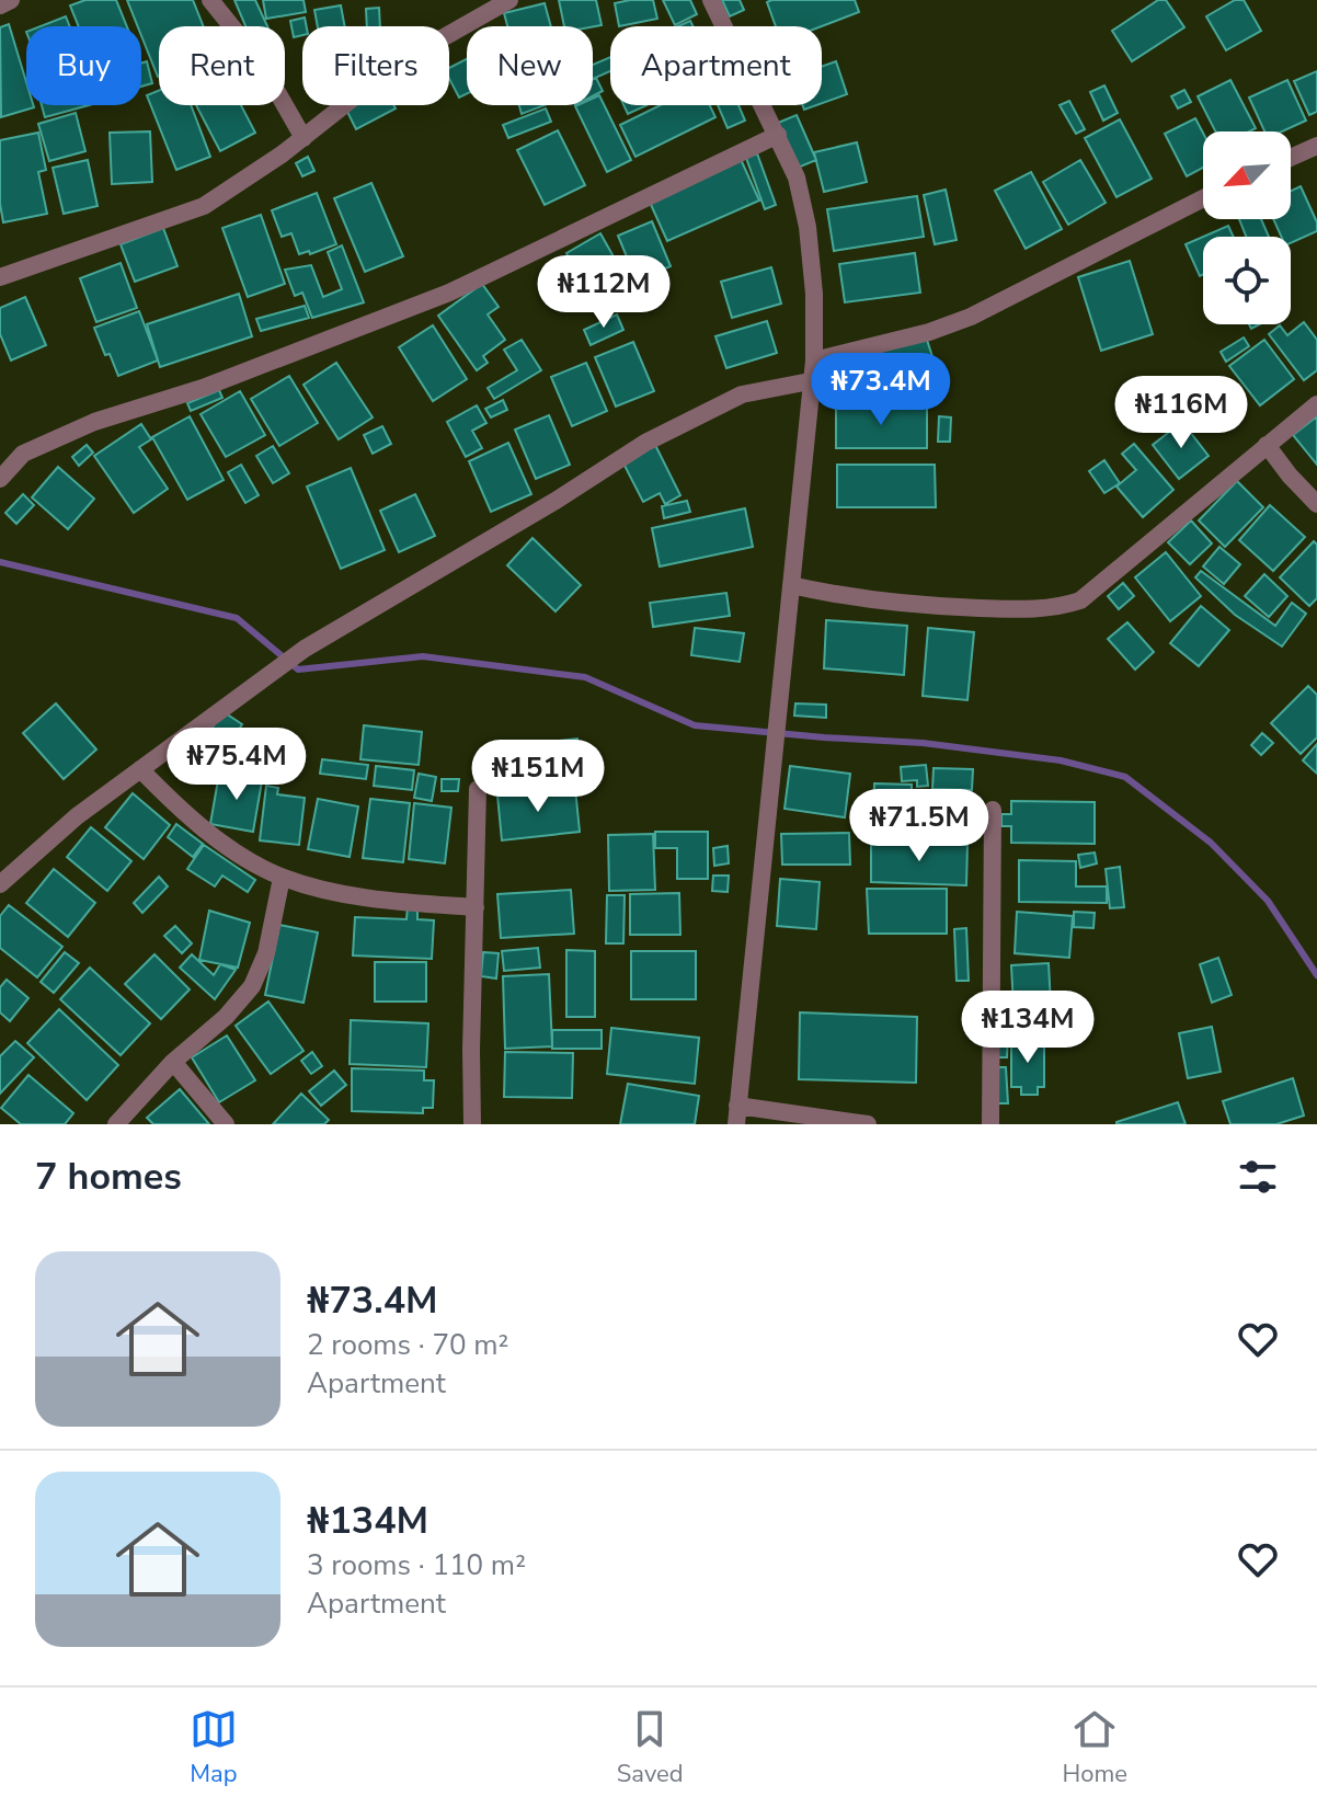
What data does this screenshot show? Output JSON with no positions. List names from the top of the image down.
{
  "north": "bottom left",
  "page": {
    "chip": [
      "Buy",
      "Rent",
      "Filters",
      "New",
      "Apartment"
    ],
    "price": [
      "₦112M",
      "₦73.4M",
      "₦116M",
      "₦75.4M",
      "₦151M",
      "₦71.5M",
      "₦134M"
    ],
    "heading": "7 homes",
    "list": [
      {
        "name": "₦73.4M",
        "note": "2 rooms · 70 m² · Apartment"
      },
      {
        "name": "₦134M",
        "note": "3 rooms · 110 m² · Apartment"
      }
    ],
    "tabs": ["Map", "Saved", "Home"]
  }
}
